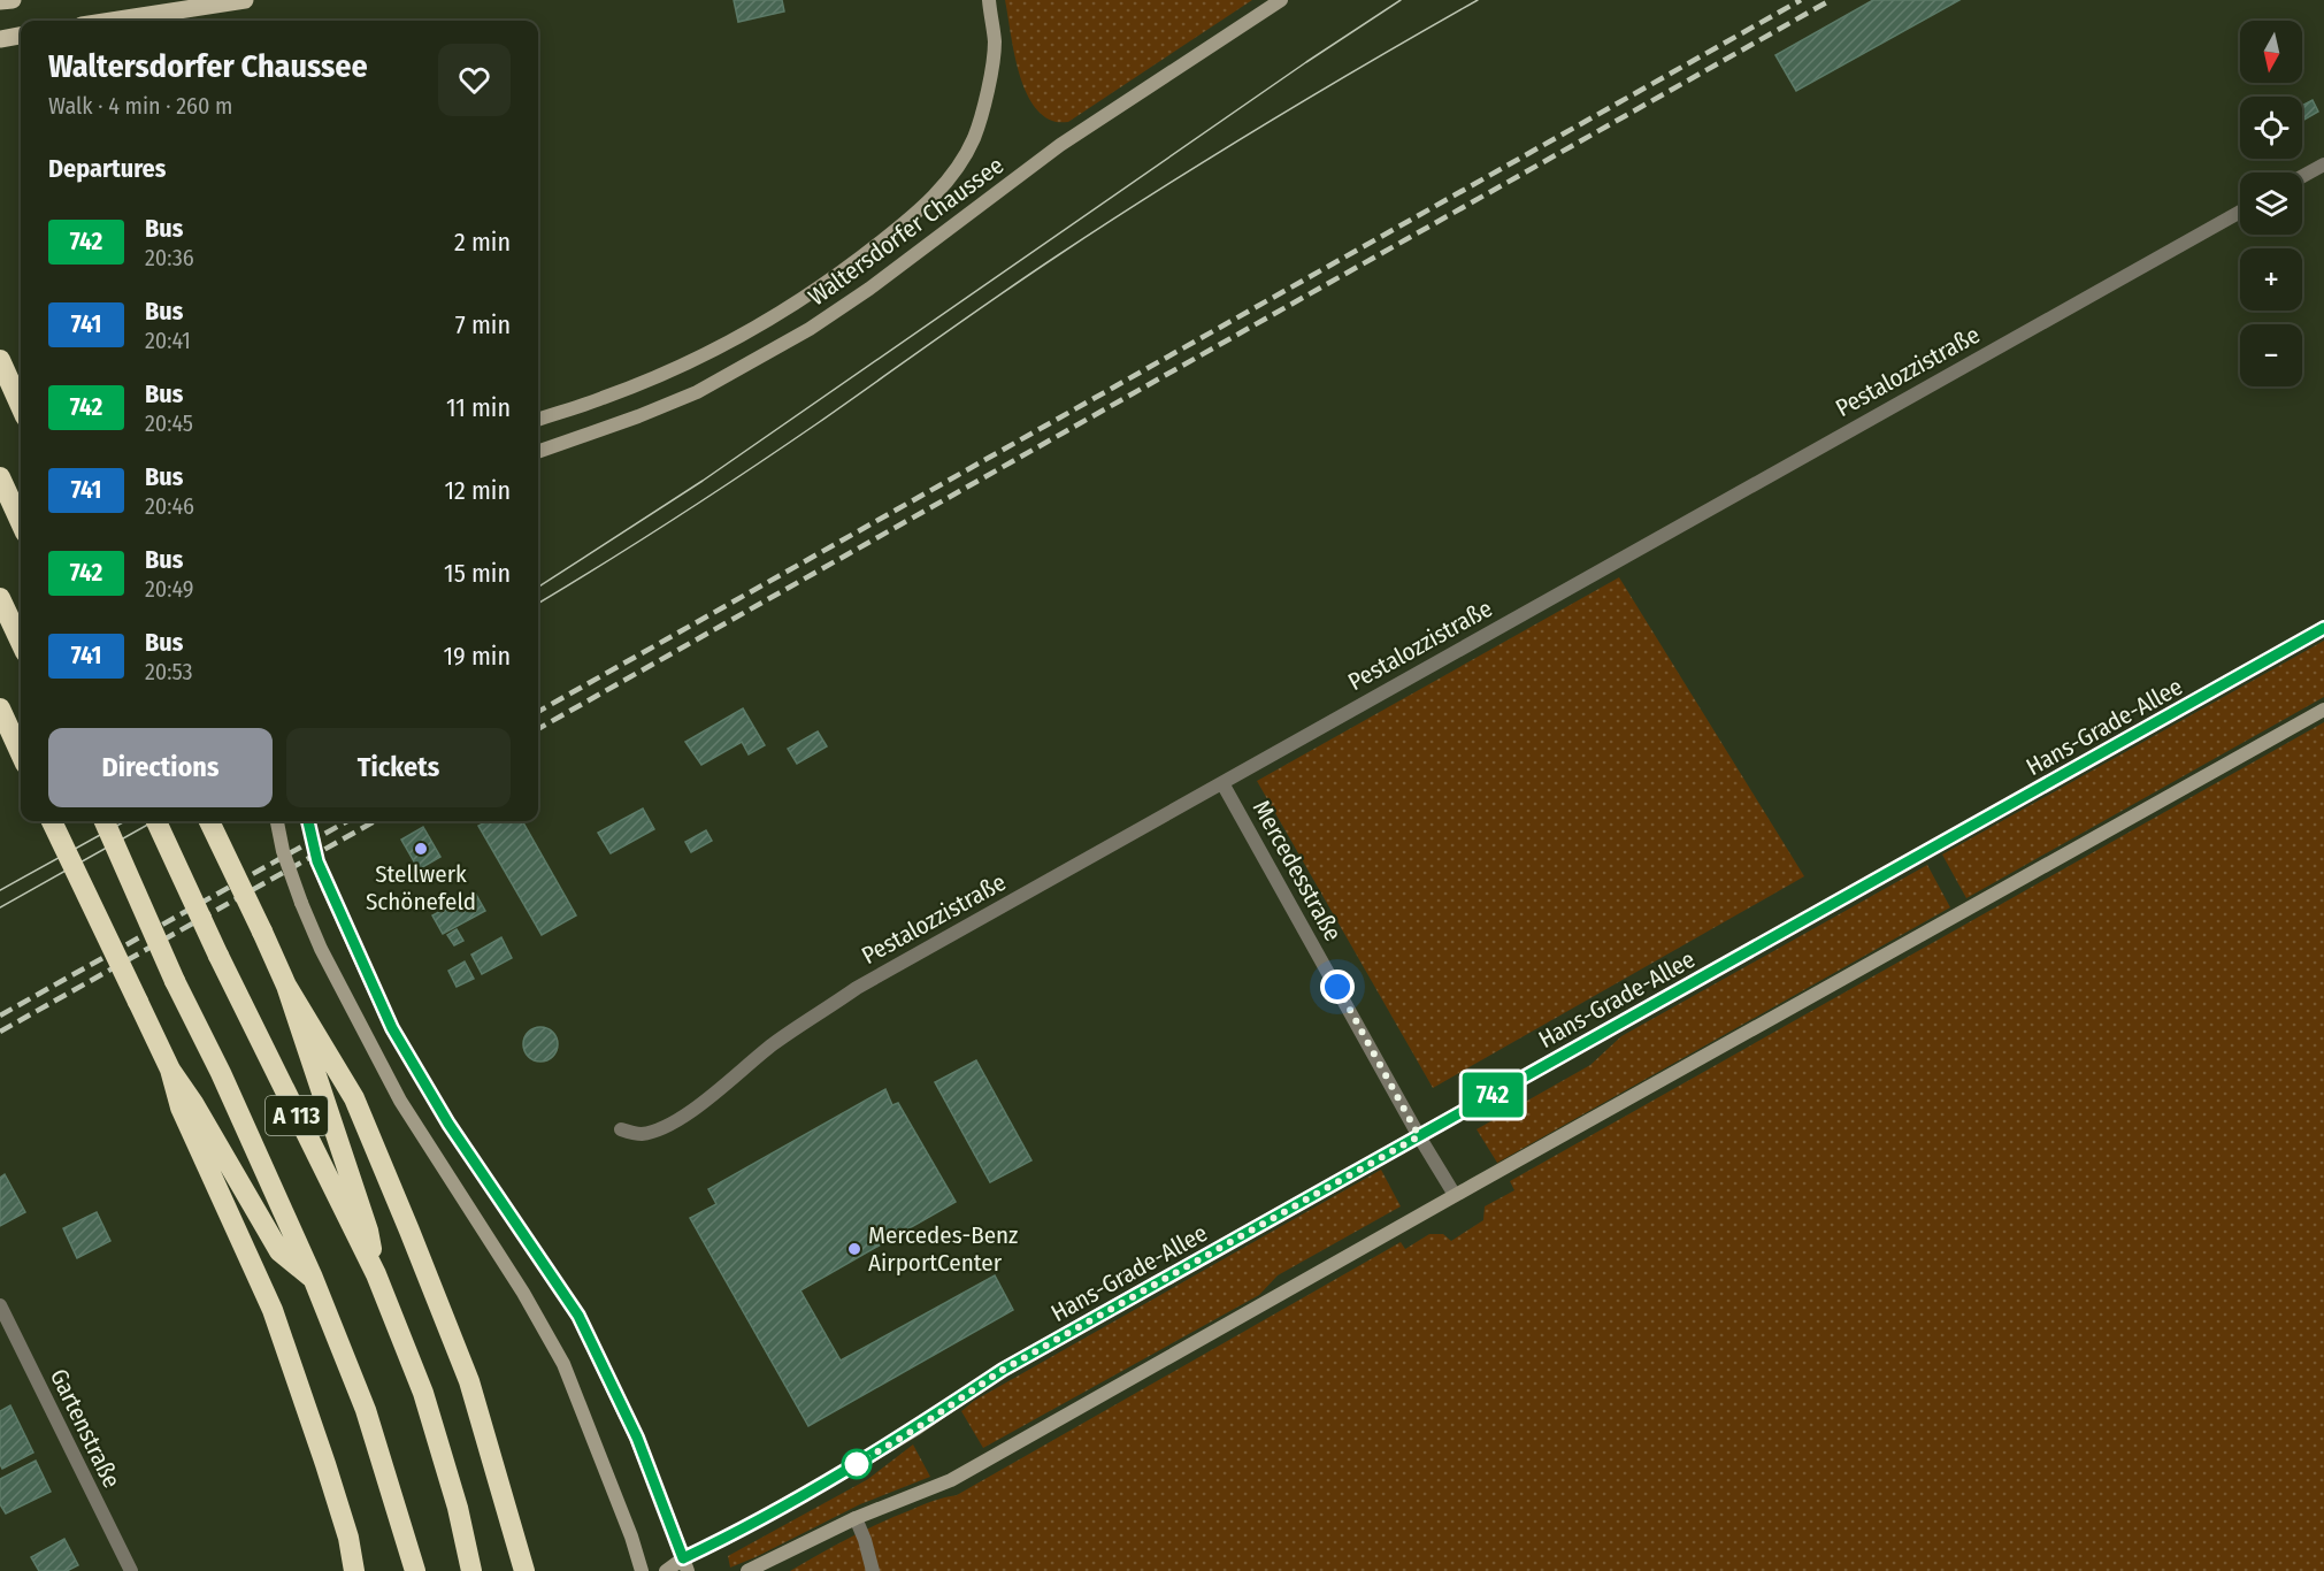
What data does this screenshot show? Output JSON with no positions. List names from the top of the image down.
{
  "streets": {
    "highway": ["A 113"],
    "street": [
      "Waltersdorfer Chaussee",
      "Pestalozzistraße",
      "Hans-Grade-Allee",
      "Mercedesstraße",
      "Gartenstraße"
    ]
  },
  "crossings": [
    ["Pestalozzistraße", "Mercedesstraße"],
    ["Hans-Grade-Allee", "Mercedesstraße"]
  ],
  "places": ["Stellwerk Schönefeld", "Mercedes-Benz AirportCenter"],
  "lines": ["bus line 742"],
  "north": "bottom",
  "page": {
    "on_map": "742",
    "map_buttons": ["+", "−"],
    "heading": [
      ["Waltersdorfer Chaussee", "Walk · 4 min · 260 m"],
      "Departures"
    ],
    "list": [
      {
        "mark": "742",
        "name": "Bus",
        "note": "20:36",
        "value": "2 min"
      },
      {
        "mark": "741",
        "name": "Bus",
        "note": "20:41",
        "value": "7 min"
      },
      {
        "mark": "742",
        "name": "Bus",
        "note": "20:45",
        "value": "11 min"
      },
      {
        "mark": "741",
        "name": "Bus",
        "note": "20:46",
        "value": "12 min"
      },
      {
        "mark": "742",
        "name": "Bus",
        "note": "20:49",
        "value": "15 min"
      },
      {
        "mark": "741",
        "name": "Bus",
        "note": "20:53",
        "value": "19 min"
      }
    ],
    "buttons": ["Directions", "Tickets"]
  }
}
